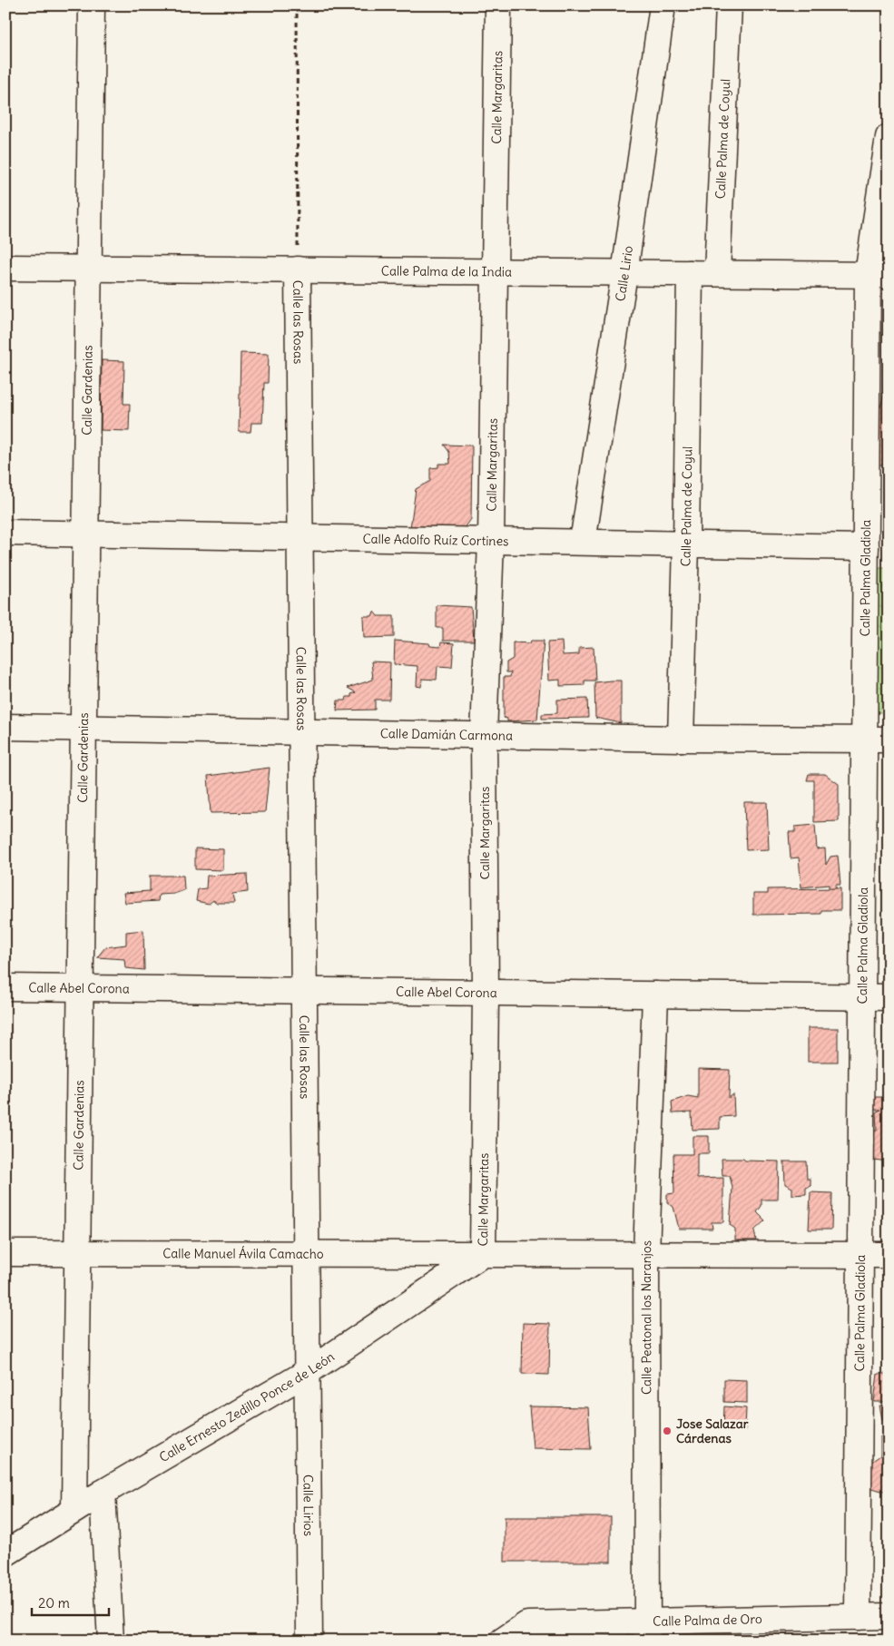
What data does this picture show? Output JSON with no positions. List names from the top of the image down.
{
  "streets": {
    "street": [
      "Calle Margaritas",
      "Calle Palma de Coyul",
      "Calle Palma de la India",
      "Calle Lirio",
      "Calle las Rosas",
      "Calle Gardenias",
      "Calle Adolfo Ruíz Cortines",
      "Calle Palma Gladiola",
      "Calle Damián Carmona",
      "Calle Abel Corona",
      "Calle Manuel Ávila Camacho",
      "Calle Peatonal los Naranjos",
      "Calle Ernesto Zedillo Ponce de León",
      "Calle Lirios",
      "Calle Palma de Oro"
    ]
  },
  "crossings": [
    ["Calle Margaritas", "Calle Palma de la India"],
    ["Calle Margaritas", "Calle Adolfo Ruíz Cortines"],
    ["Calle Margaritas", "Calle Palma Gladiola"],
    ["Calle Margaritas", "Calle Damián Carmona"],
    ["Calle Margaritas", "Calle Abel Corona"],
    ["Calle Margaritas", "Calle Manuel Ávila Camacho"],
    ["Calle Margaritas", "Calle Peatonal los Naranjos"],
    ["Calle Margaritas", "Calle Ernesto Zedillo Ponce de León"],
    ["Calle Palma de Coyul", "Calle Palma de la India"],
    ["Calle Palma de Coyul", "Calle Adolfo Ruíz Cortines"],
    ["Calle Palma de Coyul", "Calle Damián Carmona"],
    ["Calle Palma de la India", "Calle Lirio"],
    ["Calle Palma de la India", "Calle las Rosas"],
    ["Calle Palma de la India", "Calle Gardenias"],
    ["Calle Palma de la India", "Calle Palma Gladiola"],
    ["Calle Lirio", "Calle Adolfo Ruíz Cortines"],
    ["Calle las Rosas", "Calle Adolfo Ruíz Cortines"],
    ["Calle las Rosas", "Calle Damián Carmona"],
    ["Calle las Rosas", "Calle Abel Corona"],
    ["Calle las Rosas", "Calle Manuel Ávila Camacho"],
    ["Calle las Rosas", "Calle Ernesto Zedillo Ponce de León"],
    ["Calle las Rosas", "Calle Lirios"],
    ["Calle Gardenias", "Calle Adolfo Ruíz Cortines"],
    ["Calle Gardenias", "Calle Damián Carmona"],
    ["Calle Gardenias", "Calle Abel Corona"],
    ["Calle Gardenias", "Calle Manuel Ávila Camacho"],
    ["Calle Gardenias", "Calle Ernesto Zedillo Ponce de León"],
    ["Calle Adolfo Ruíz Cortines", "Calle Palma Gladiola"],
    ["Calle Palma Gladiola", "Calle Damián Carmona"],
    ["Calle Palma Gladiola", "Calle Abel Corona"],
    ["Calle Palma Gladiola", "Calle Palma de Oro"],
    ["Calle Abel Corona", "Calle Peatonal los Naranjos"],
    ["Calle Manuel Ávila Camacho", "Calle Ernesto Zedillo Ponce de León"],
    ["Calle Peatonal los Naranjos", "Calle Palma de Oro"],
    ["Calle Ernesto Zedillo Ponce de León", "Calle Lirios"]
  ],
  "places": ["Jose Salazar Cárdenas"],
  "scale_bar": "20 m"
}
